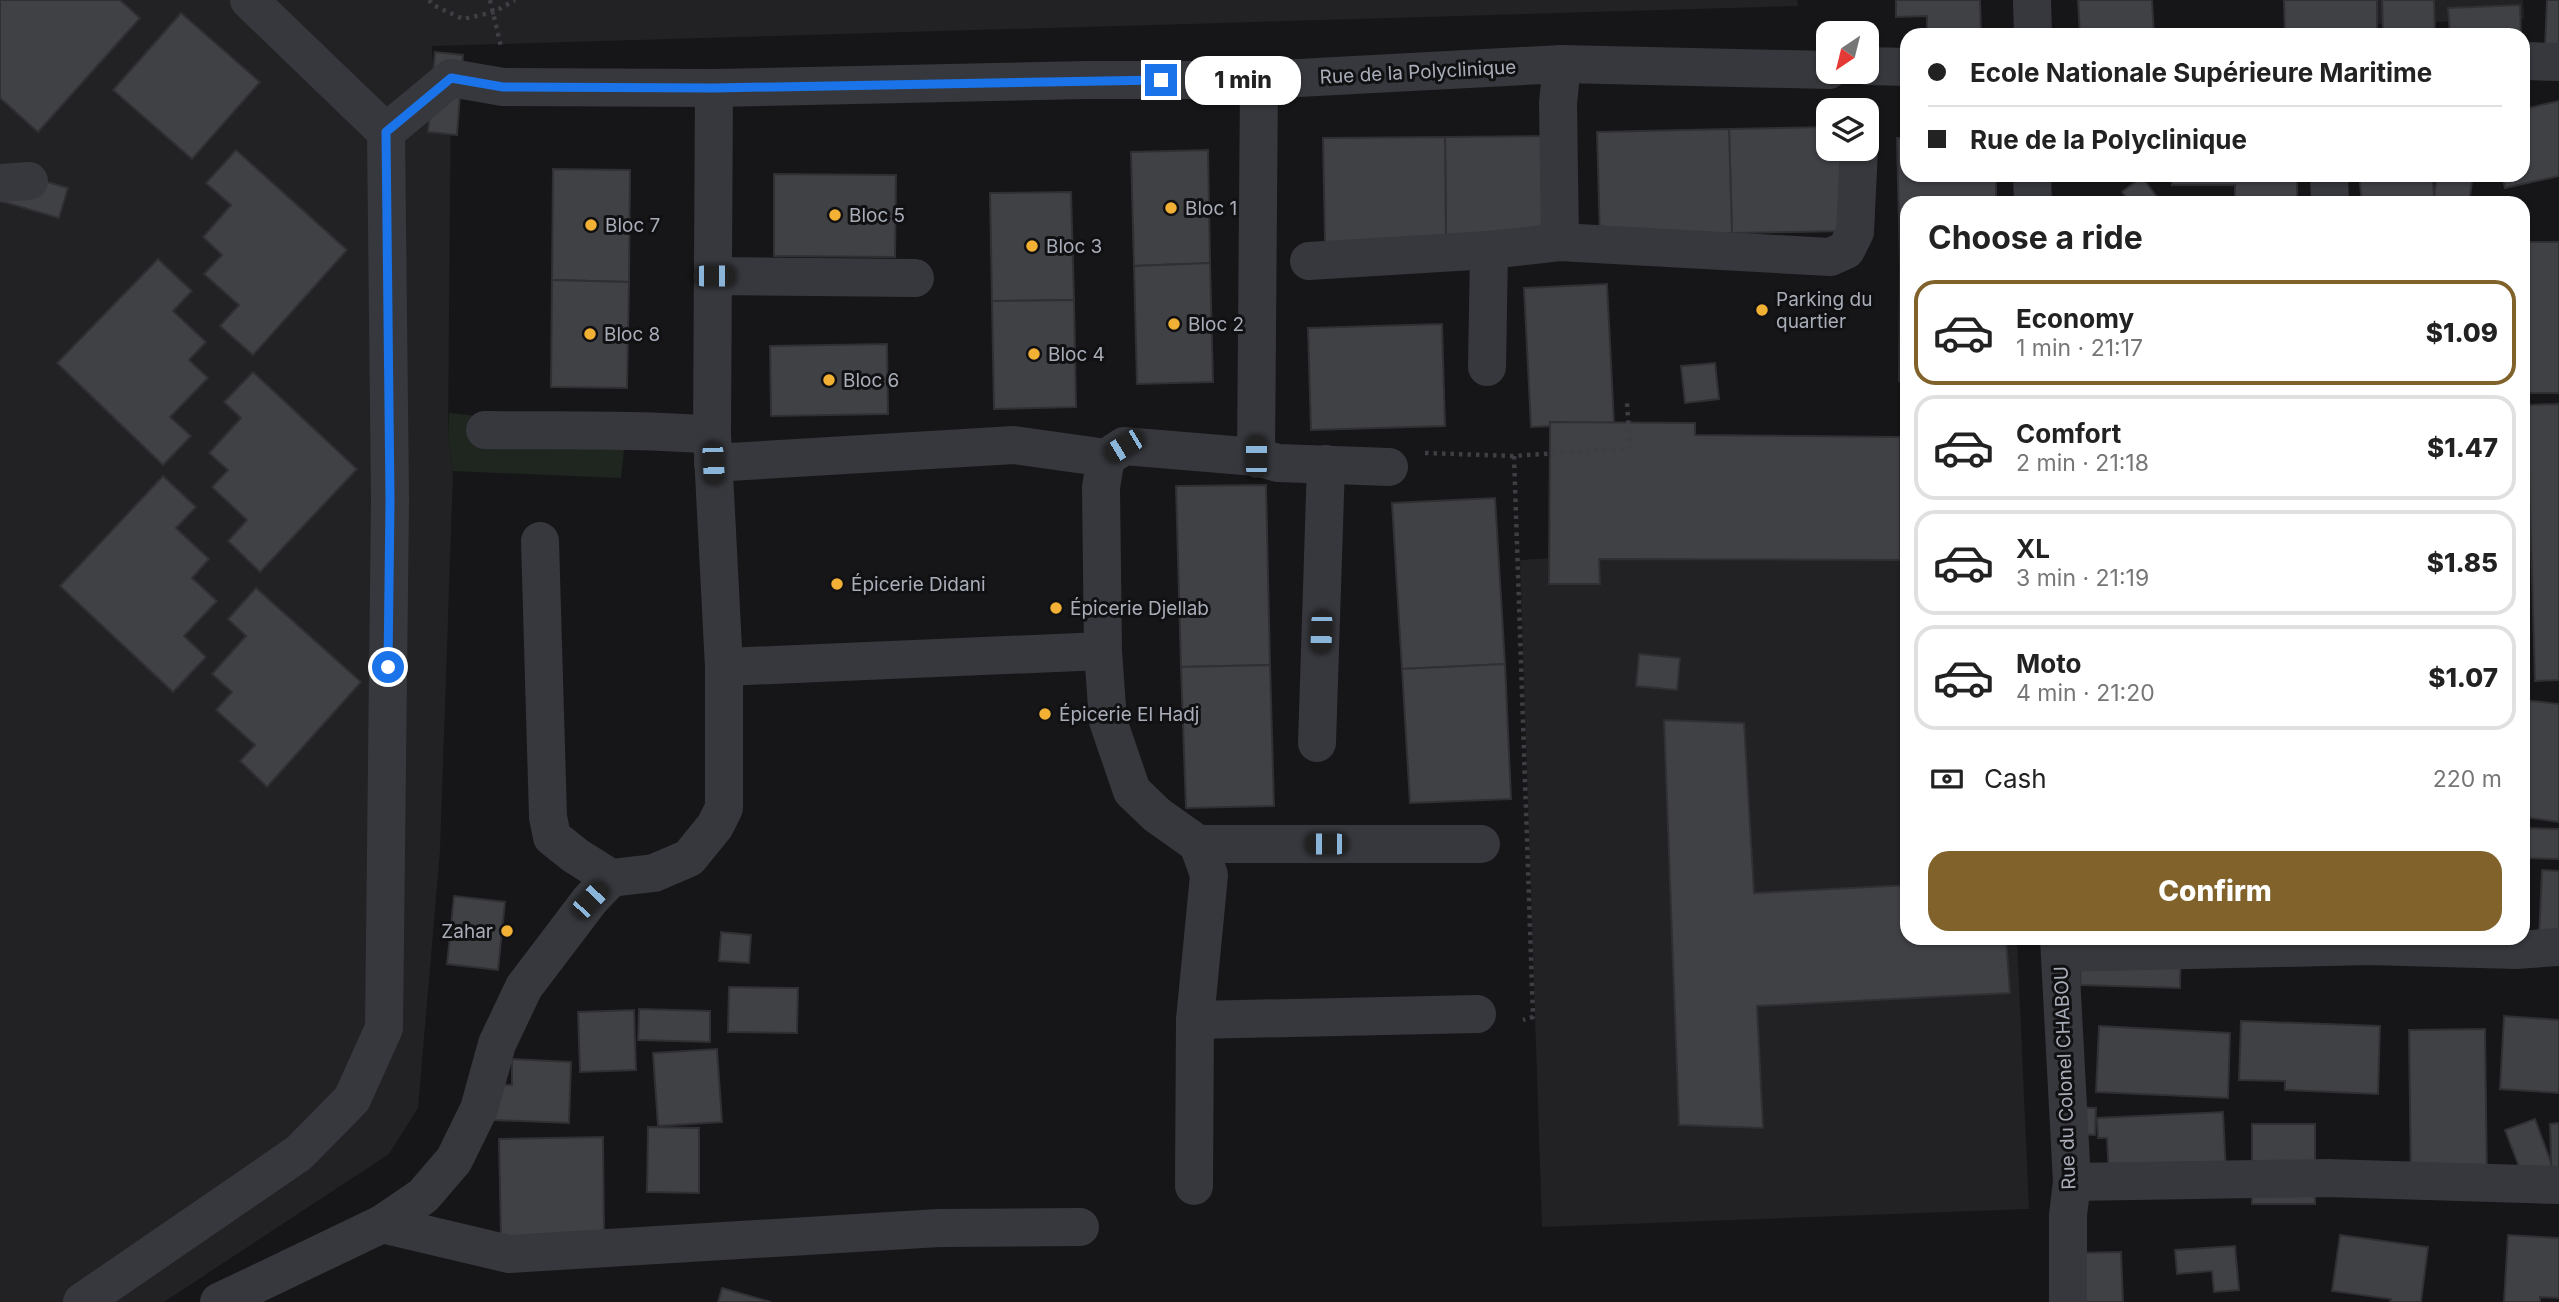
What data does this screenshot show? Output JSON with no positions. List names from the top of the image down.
{
  "streets": {
    "street": ["Rue de la Polyclinique", "Rue du Colonel CHABOU"]
  },
  "places": [
    "Bloc 1",
    "Bloc 5",
    "Bloc 7",
    "Bloc 3",
    "Parking du quartier",
    "Bloc 2",
    "Bloc 8",
    "Bloc 4",
    "Bloc 6",
    "Épicerie Didani",
    "Épicerie Djellab",
    "Épicerie El Hadj",
    "Zahar"
  ],
  "north": "bottom left",
  "page": {
    "banner": ["Ecole Nationale Supérieure Maritime", "Rue de la Polyclinique"],
    "bubble": "1 min",
    "heading": "Choose a ride",
    "list": [
      {
        "name": "Economy",
        "note": "1 min · 21:17",
        "value": "$1.09"
      },
      {
        "name": "Comfort",
        "note": "2 min · 21:18",
        "value": "$1.47"
      },
      {
        "name": "XL",
        "note": "3 min · 21:19",
        "value": "$1.85"
      },
      {
        "name": "Moto",
        "note": "4 min · 21:20",
        "value": "$1.07"
      }
    ],
    "pay": ["Cash", "220 m"],
    "buttons": "Confirm"
  }
}
